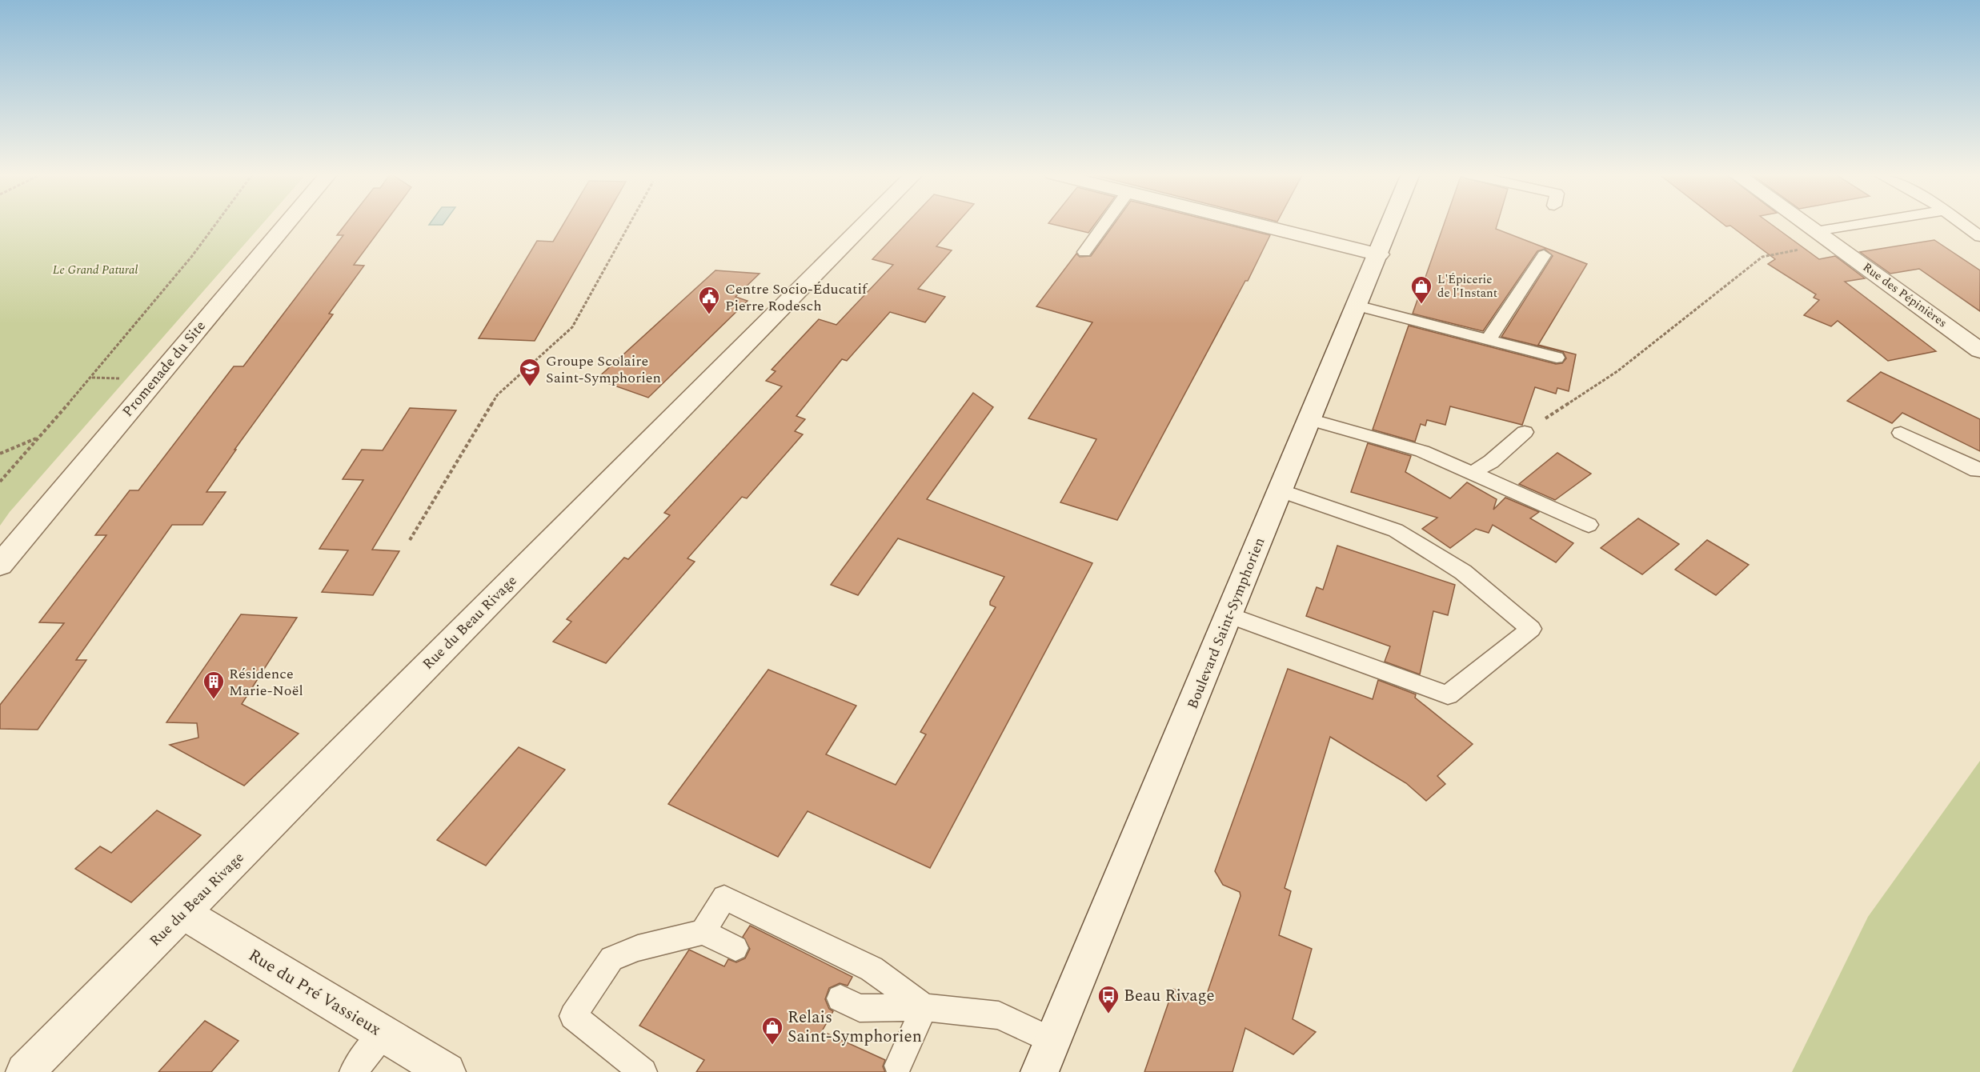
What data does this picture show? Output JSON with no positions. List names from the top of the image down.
{
  "streets": {
    "street": [
      "Rue des Pépinières",
      "Promenade du Site",
      "Rue du Beau Rivage",
      "Boulevard Saint-Symphorien",
      "Rue du Pré Vassieux"
    ]
  },
  "crossings": [
    ["Rue du Beau Rivage", "Rue du Pré Vassieux"]
  ],
  "parks": ["Le Grand Patural"],
  "places": {
    "shop": ["L'Épicerie de l'Instant", "Relais Saint-Symphorien"],
    "public building": ["Centre Socio-Éducatif Pierre Rodesch"],
    "school or university": ["Groupe Scolaire Saint-Symphorien"],
    "building": ["Résidence Marie-Noël"],
    "bus stop": ["Beau Rivage"]
  }
}
